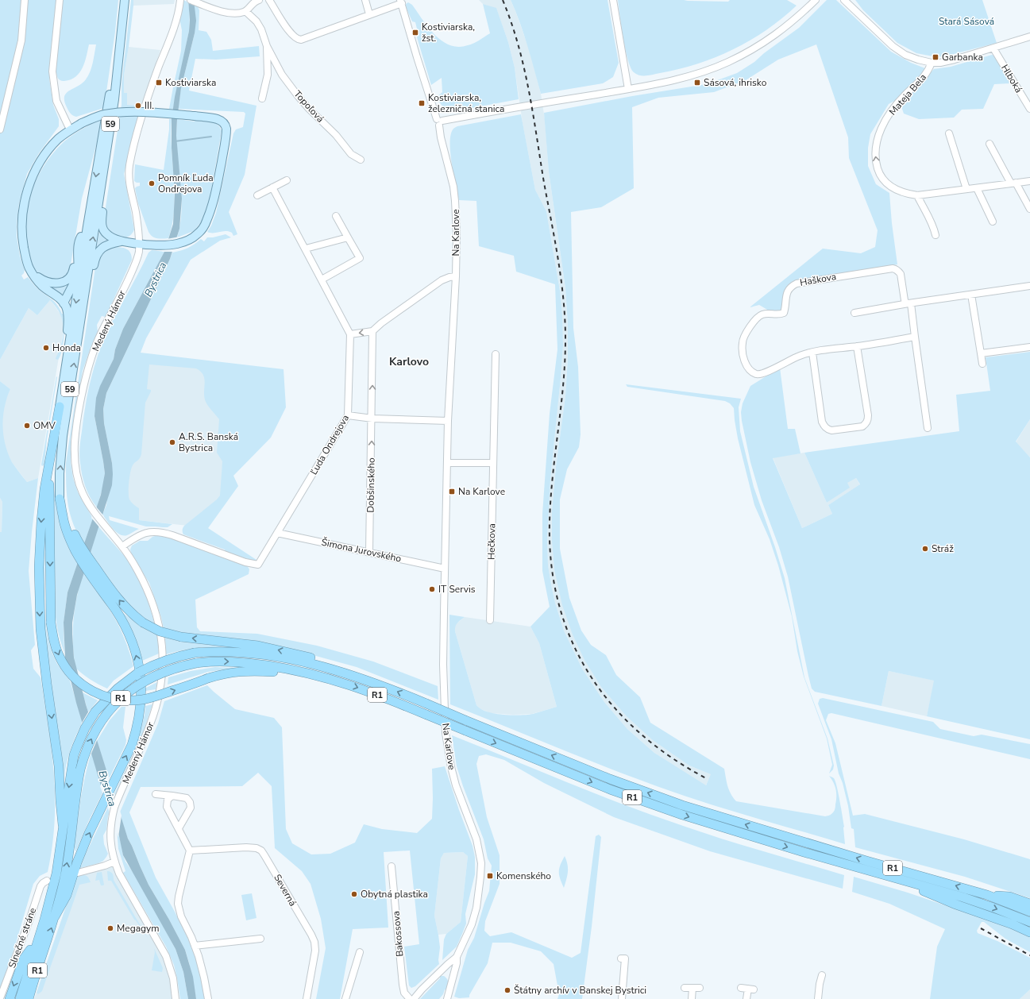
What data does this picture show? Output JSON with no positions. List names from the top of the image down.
{
  "streets": {
    "highway": ["R1"],
    "main road": ["59"],
    "street": [
      "Hlboká",
      "Mateja Bela",
      "Topoľová",
      "Na Karlove",
      "Haškova",
      "Medený Hámor",
      "Ľuda Ondrejova",
      "Dobšinského",
      "Hečkova",
      "Šimona Jurovského",
      "Severná",
      "Bakossova",
      "Slnečné stráne"
    ]
  },
  "crossings": [
    ["Na Karlove", "Šimona Jurovského"],
    ["Medený Hámor", "Ľuda Ondrejova"],
    ["Ľuda Ondrejova", "Šimona Jurovského"],
    ["Dobšinského", "Šimona Jurovského"]
  ],
  "one_way": ["Dobšinského"],
  "districts": ["Karlovo"],
  "water": ["Bystrica"],
  "parks": ["Stará Sásová"],
  "places": {
    "transit": [
      "Kostiviarska, žst.",
      "Garbanka",
      "Kostiviarska",
      "Sásová, ihrisko",
      "Kostiviarska, železničná stanica",
      "Na Karlove",
      "Komenského"
    ],
    "other": [
      "III.",
      "Pomník Ľuda Ondrejova",
      "Honda",
      "OMV",
      "A.R.S. Banská Bystrica",
      "Stráž",
      "IT Servis",
      "Obytná plastika",
      "Megagym",
      "Štátny archív v Banskej Bystrici"
    ]
  }
}
